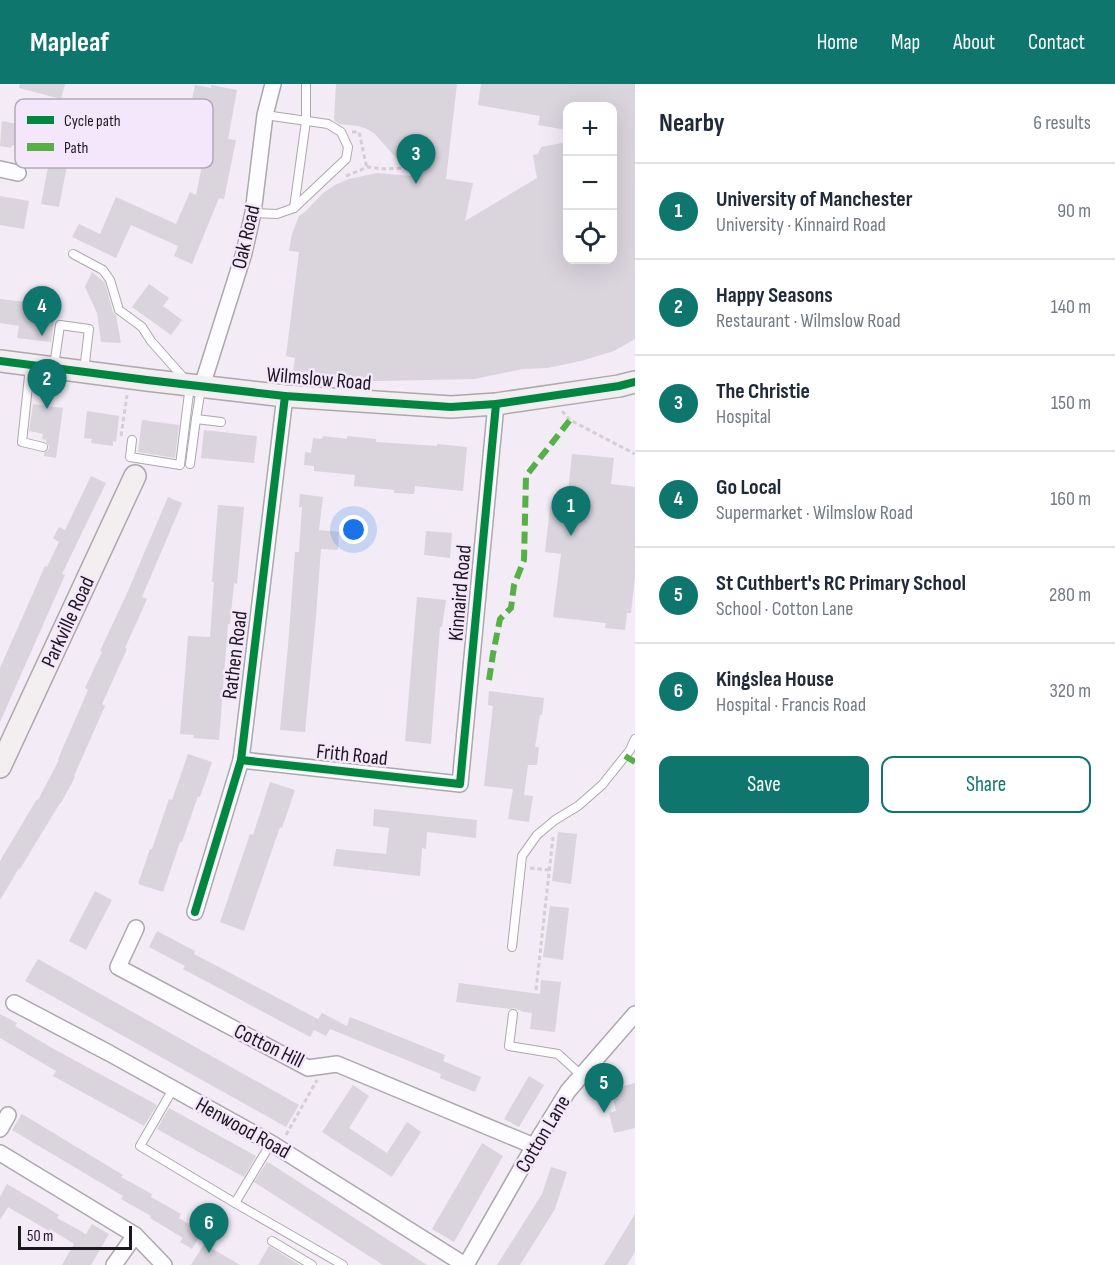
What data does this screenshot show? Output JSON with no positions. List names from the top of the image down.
{
  "streets": {
    "main road": ["Wilmslow Road", "Parkville Road"],
    "street": [
      "Oak Road",
      "Kinnaird Road",
      "Rathen Road",
      "Frith Road",
      "Cotton Hill",
      "Henwood Road",
      "Cotton Lane"
    ]
  },
  "crossings": [
    ["Oak Road", "Wilmslow Road"],
    ["Wilmslow Road", "Kinnaird Road"],
    ["Wilmslow Road", "Rathen Road"],
    ["Kinnaird Road", "Frith Road"],
    ["Rathen Road", "Frith Road"],
    ["Cotton Hill", "Cotton Lane"],
    ["Henwood Road", "Cotton Lane"]
  ],
  "legend": ["Cycle path", "Path"],
  "scale_bar": "50 m",
  "page": {
    "header": "Mapleaf",
    "nav": [
      "Home",
      "Map",
      "About",
      "Contact"
    ],
    "heading": ["Nearby", "6 results"],
    "map_buttons": ["+", "−"],
    "pins": [
      "3",
      "4",
      "2",
      "1",
      "5",
      "6"
    ],
    "list": [
      {
        "mark": "1",
        "name": "University of Manchester",
        "note": "University · Kinnaird Road",
        "value": "90 m"
      },
      {
        "mark": "2",
        "name": "Happy Seasons",
        "note": "Restaurant · Wilmslow Road",
        "value": "140 m"
      },
      {
        "mark": "3",
        "name": "The Christie",
        "note": "Hospital",
        "value": "150 m"
      },
      {
        "mark": "4",
        "name": "Go Local",
        "note": "Supermarket · Wilmslow Road",
        "value": "160 m"
      },
      {
        "mark": "5",
        "name": "St Cuthbert's RC Primary School",
        "note": "School · Cotton Lane",
        "value": "280 m"
      },
      {
        "mark": "6",
        "name": "Kingslea House",
        "note": "Hospital · Francis Road",
        "value": "320 m"
      }
    ],
    "buttons": ["Save", "Share"],
    "scale": "50 m"
  }
}
